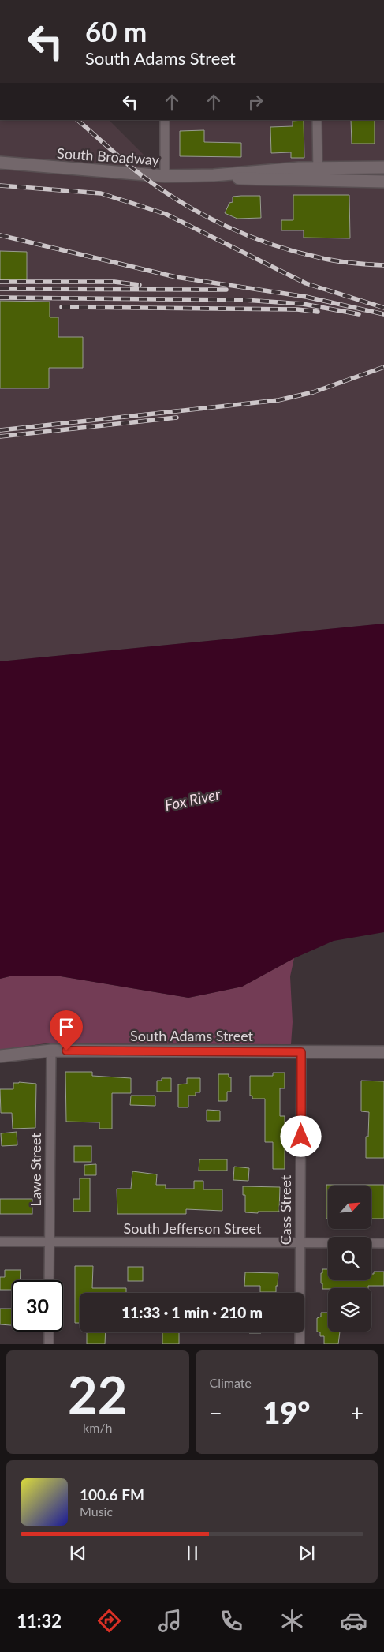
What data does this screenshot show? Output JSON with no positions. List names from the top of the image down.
{
  "streets": {
    "street": [
      "South Broadway",
      "South Adams Street",
      "Lawe Street",
      "Cass Street",
      "South Jefferson Street"
    ]
  },
  "crossings": [
    ["South Adams Street", "Lawe Street"],
    ["South Adams Street", "Cass Street"],
    ["Lawe Street", "South Jefferson Street"],
    ["Cass Street", "South Jefferson Street"]
  ],
  "water": ["Fox River"],
  "north": "top right",
  "page": {
    "turn": ["60 m", "South Adams Street"],
    "limit": "30",
    "trip": "11:33 · 1 min · 210 m",
    "tile": [
      ["22", "km/h"],
      "Climate"
    ],
    "heat": ["−", "19°", "+"],
    "song": ["100.6 FM", "Music"],
    "tabs": "11:32"
  }
}
